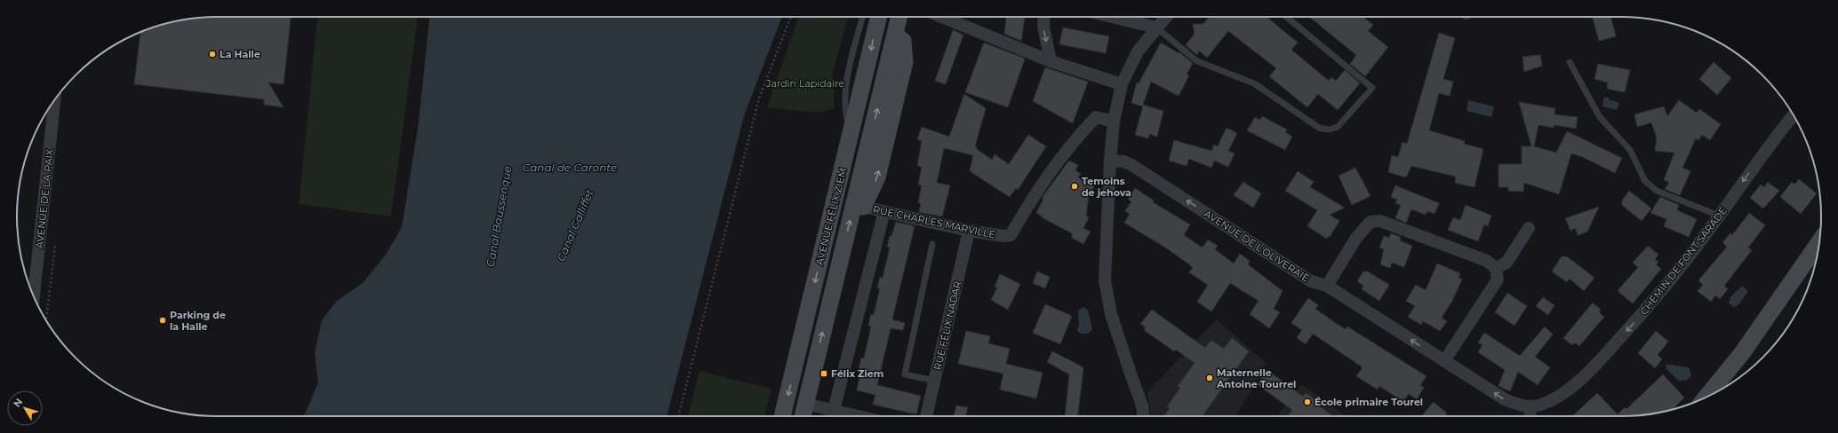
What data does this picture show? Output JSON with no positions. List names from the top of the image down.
{
  "streets": {
    "main road": ["AVENUE FÉLIX ZIEM"],
    "street": [
      "AVENUE DE LA PAIX",
      "RUE CHARLES MARVILLE",
      "AVENUE DE L'OLIVERAIE",
      "CHEMIN DE FONT SARADE",
      "RUE FÉLIX NADAR"
    ]
  },
  "crossings": [
    ["AVENUE FÉLIX ZIEM", "RUE CHARLES MARVILLE"],
    ["RUE CHARLES MARVILLE", "RUE FÉLIX NADAR"],
    ["AVENUE DE L'OLIVERAIE", "CHEMIN DE FONT SARADE"]
  ],
  "one_way": ["AVENUE DE L'OLIVERAIE", "CHEMIN DE FONT SARADE"],
  "water": ["Canal de Caronte", "Canal Baussenque", "Canal Galliffet"],
  "parks": ["Jardin Lapidaire"],
  "places": {
    "other": [
      "La Halle",
      "Temoins de jehova",
      "Parking de la Halle",
      "Maternelle Antoine Tourrel",
      "École primaire Tourel"
    ],
    "transit": ["Félix Ziem"]
  },
  "north": "top left"
}
